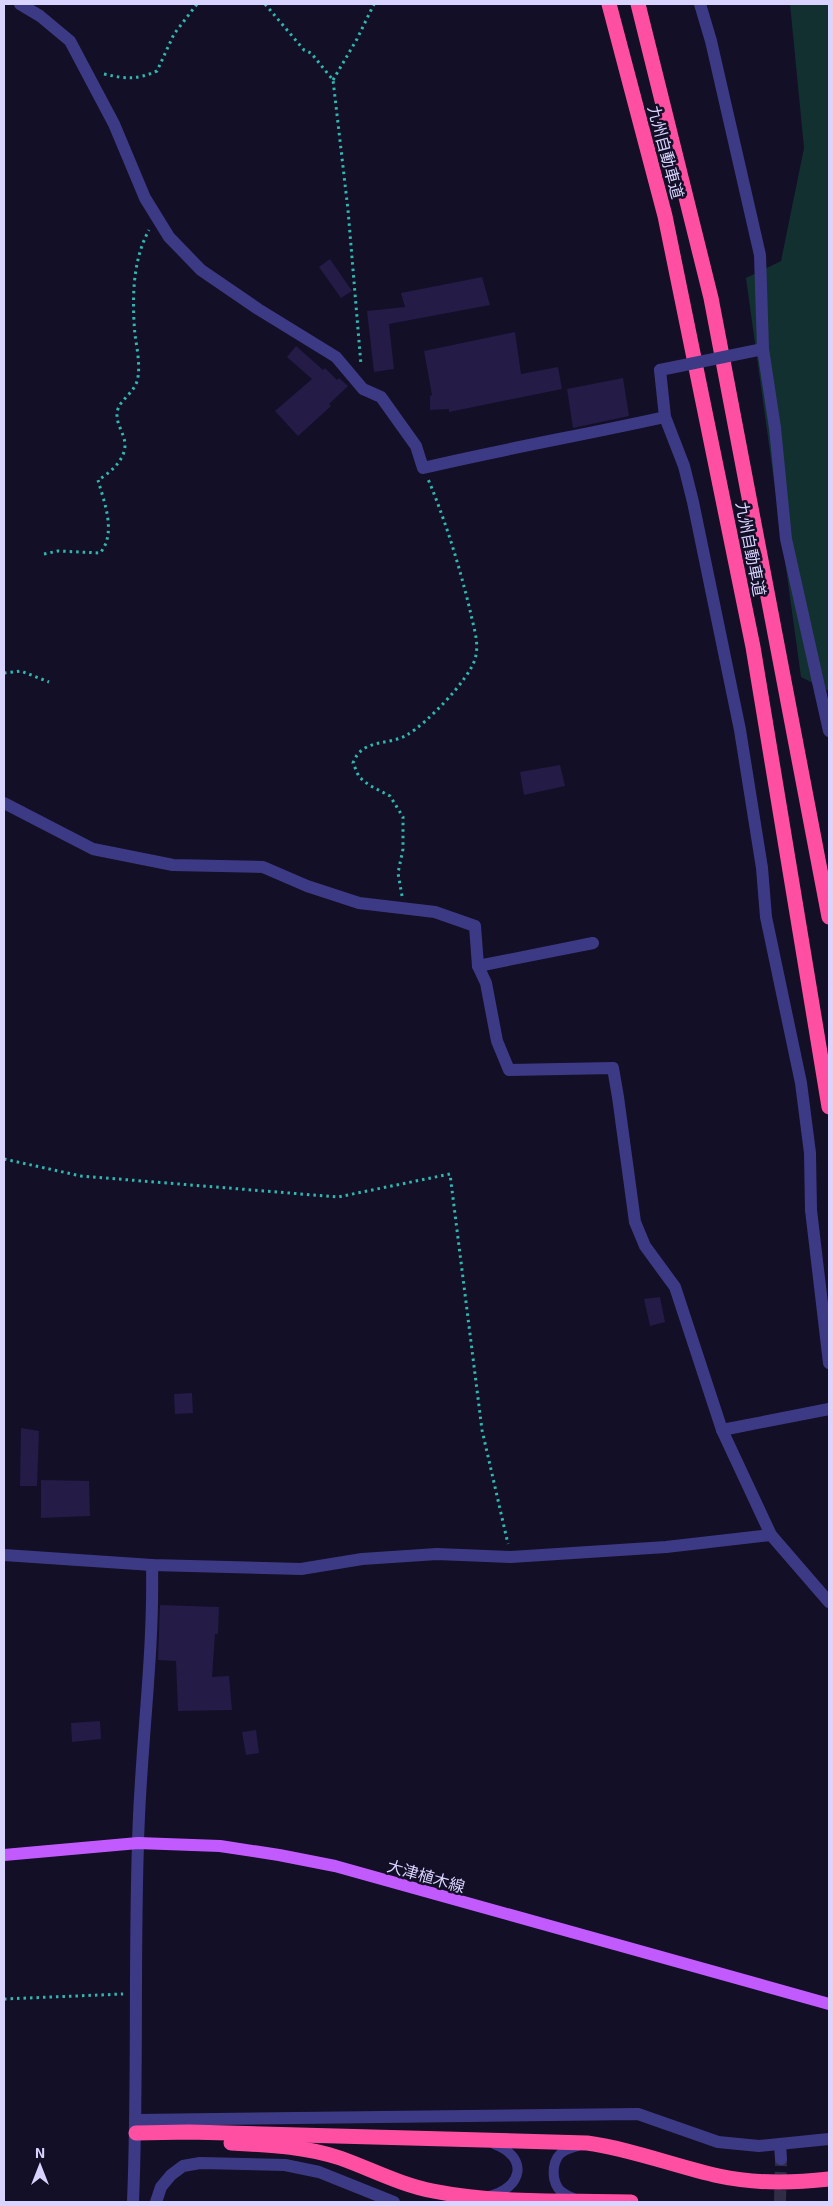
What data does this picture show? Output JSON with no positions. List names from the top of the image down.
{
  "streets": {
    "highway": ["九州自動車道"],
    "main road": ["大津植木線"]
  },
  "north": "top"
}
